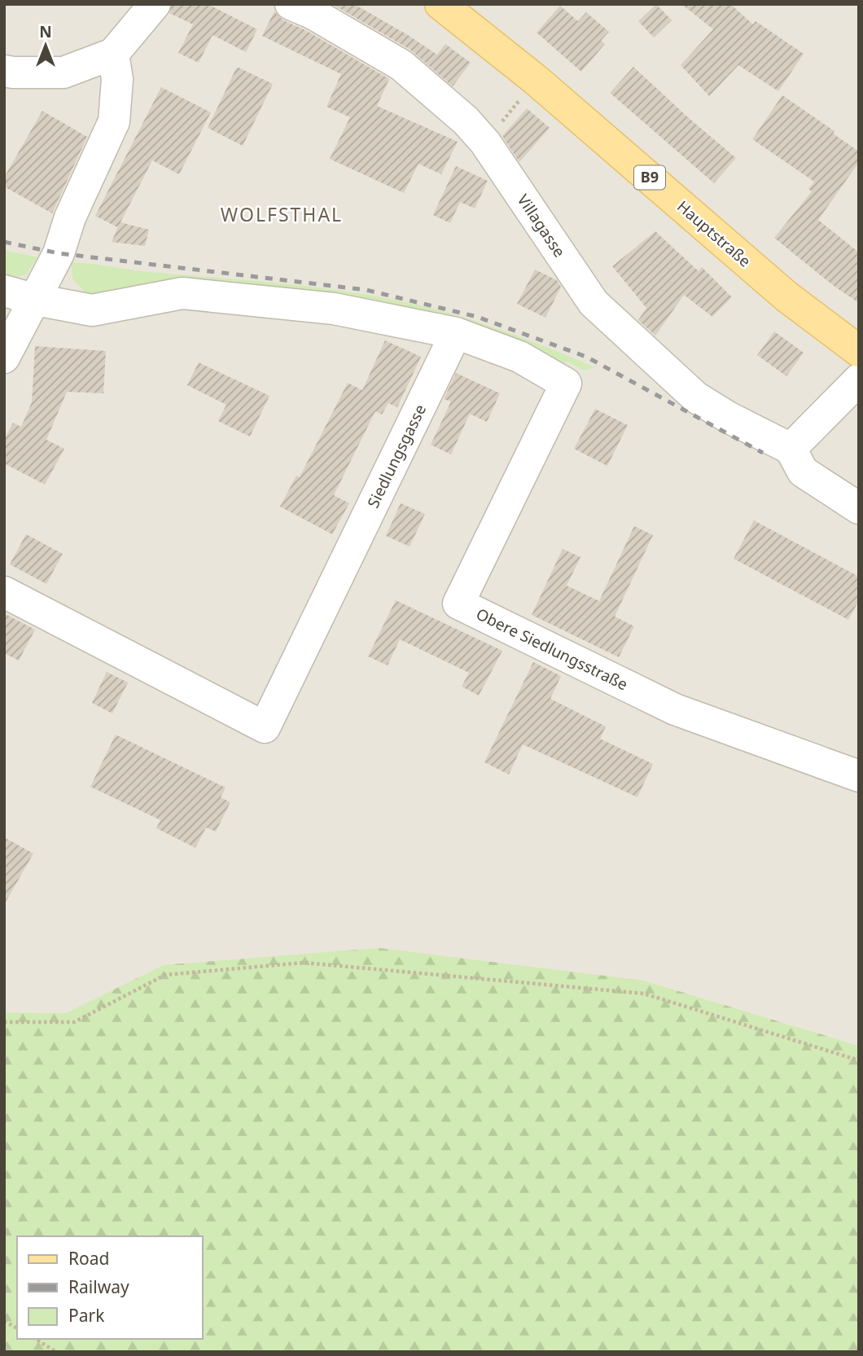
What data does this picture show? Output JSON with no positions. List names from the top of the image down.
{
  "streets": {
    "main road": ["B9", "Hauptstraße"],
    "street": ["Villagasse", "Siedlungsgasse", "Obere Siedlungsstraße"]
  },
  "crossings": [
    ["Siedlungsgasse", "Obere Siedlungsstraße"]
  ],
  "districts": ["WOLFSTHAL"],
  "legend": ["Road", "Railway", "Park"],
  "north": "top"
}
